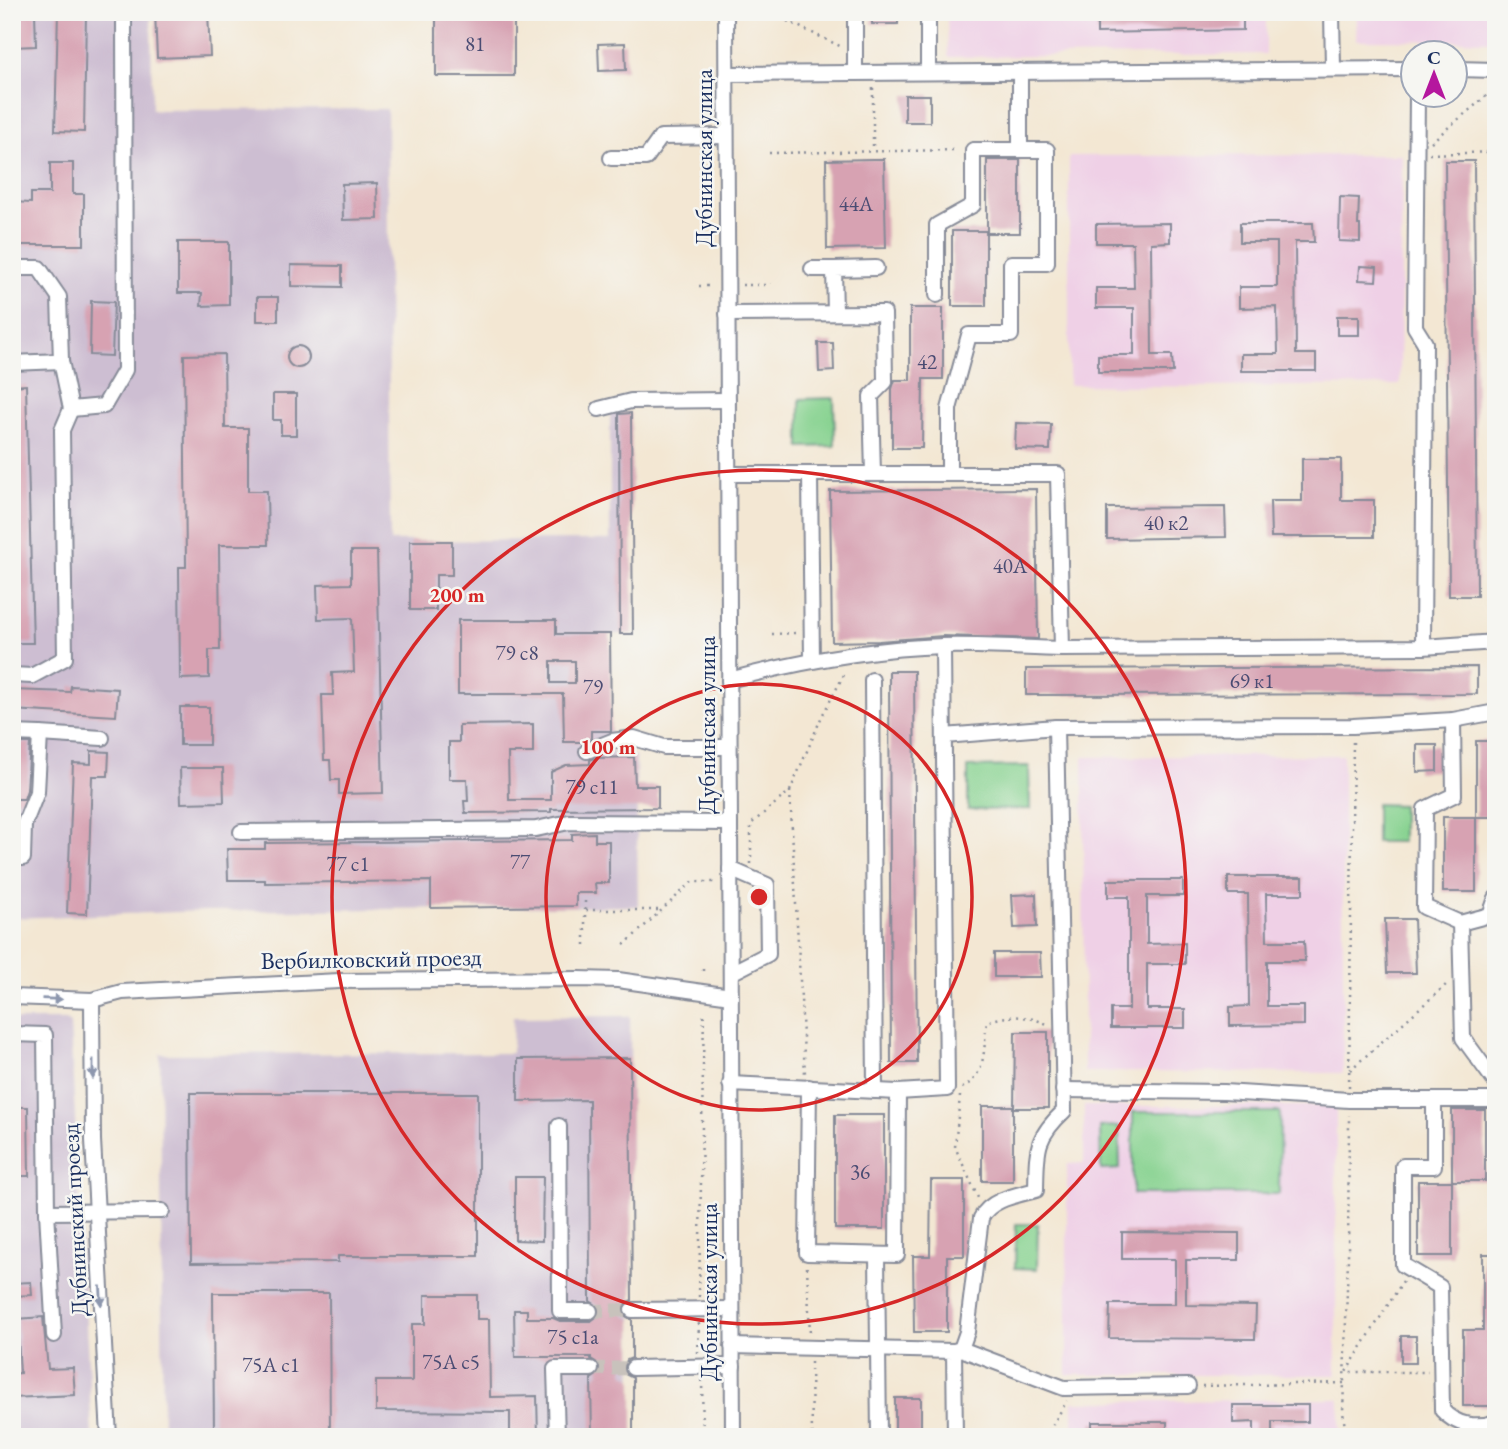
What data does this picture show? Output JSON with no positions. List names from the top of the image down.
{
  "streets": {
    "street": ["Дубнинская улица", "Вербилковский проезд", "Дубнинский проезд"]
  },
  "crossings": [
    ["Дубнинская улица", "Вербилковский проезд"],
    ["Вербилковский проезд", "Дубнинский проезд"]
  ],
  "one_way": ["Дубнинский проезд"],
  "house_numbers": [
    "81",
    "44А",
    "42",
    "40 к2",
    "40А",
    "79 с8",
    "69 к1",
    "79",
    "79 с11",
    "77",
    "77 с1",
    "36",
    "75 c1a",
    "75А с5",
    "75A c1"
  ],
  "north": "top",
  "rings": ["200 m", "100 m"]
}
